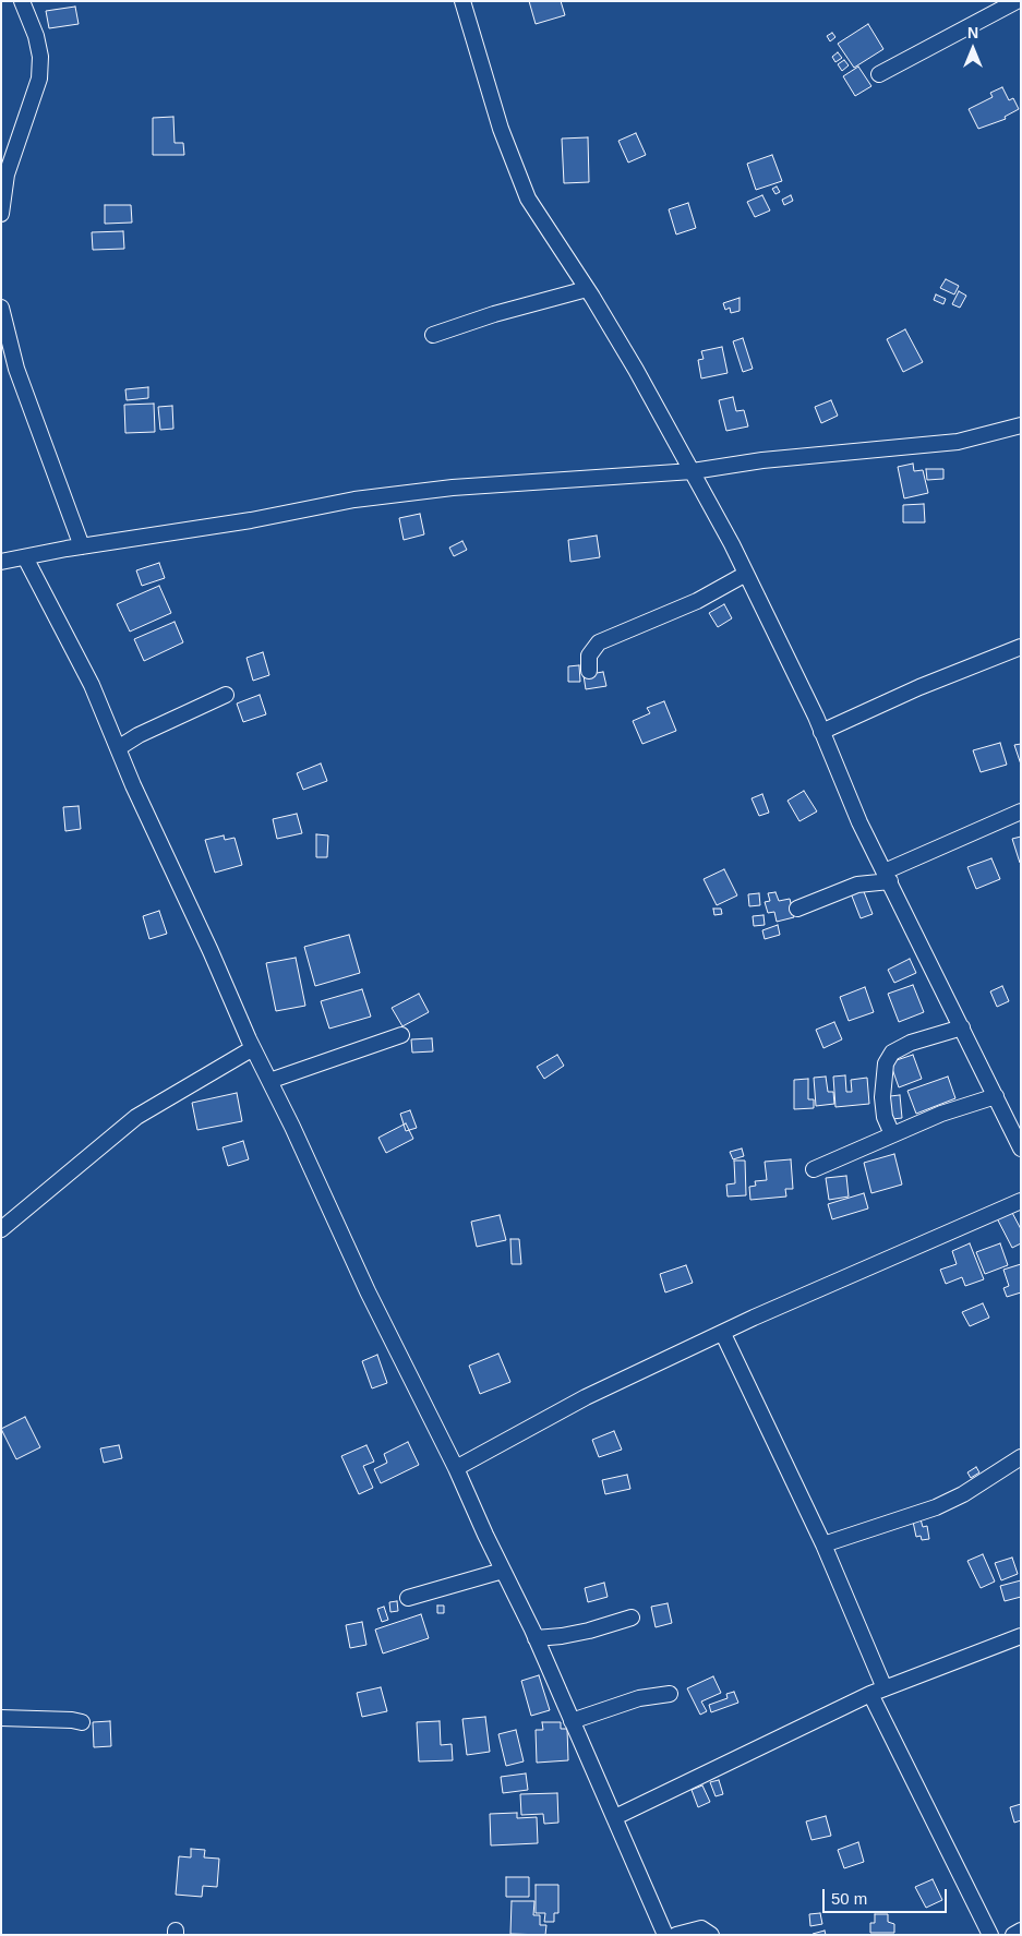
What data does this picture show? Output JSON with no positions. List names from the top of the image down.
{
  "scale_bar": "50 m",
  "north": "top"
}
